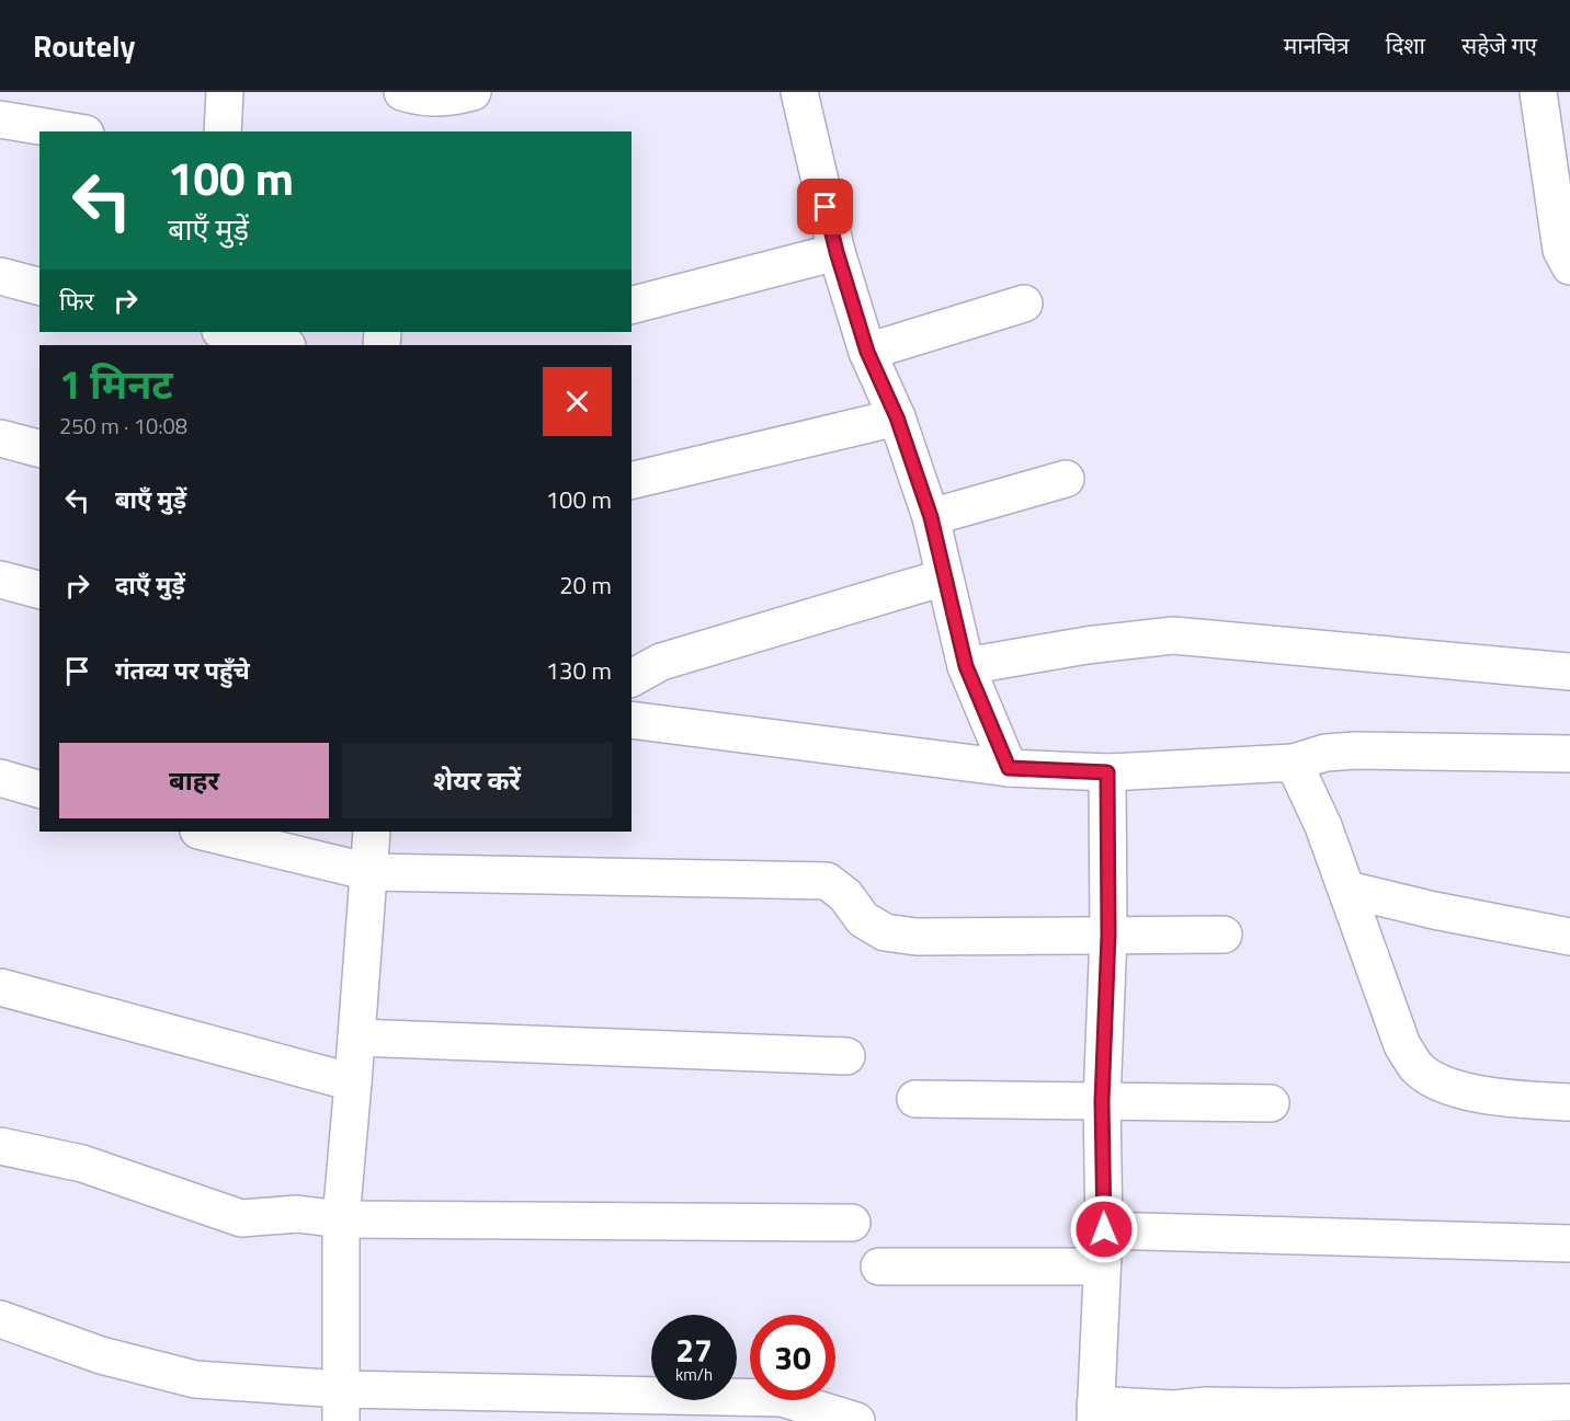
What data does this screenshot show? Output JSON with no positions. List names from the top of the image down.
{
  "page": {
    "header": "Routely",
    "nav": ["मानचित्र", "दिशा", "सहेजे गए"],
    "turn": ["100 m", "बाएँ मुड़ें"],
    "then": "फिर",
    "heading": ["1 मिनट", "250 m · 10:08"],
    "list": [
      {
        "name": "बाएँ मुड़ें",
        "value": "100 m"
      },
      {
        "name": "दाएँ मुड़ें",
        "value": "20 m"
      },
      {
        "name": "गंतव्य पर पहुँचे",
        "value": "130 m"
      }
    ],
    "buttons": ["बाहर", "शेयर करें"],
    "speed": "27 km/h",
    "limit": "30"
  }
}
